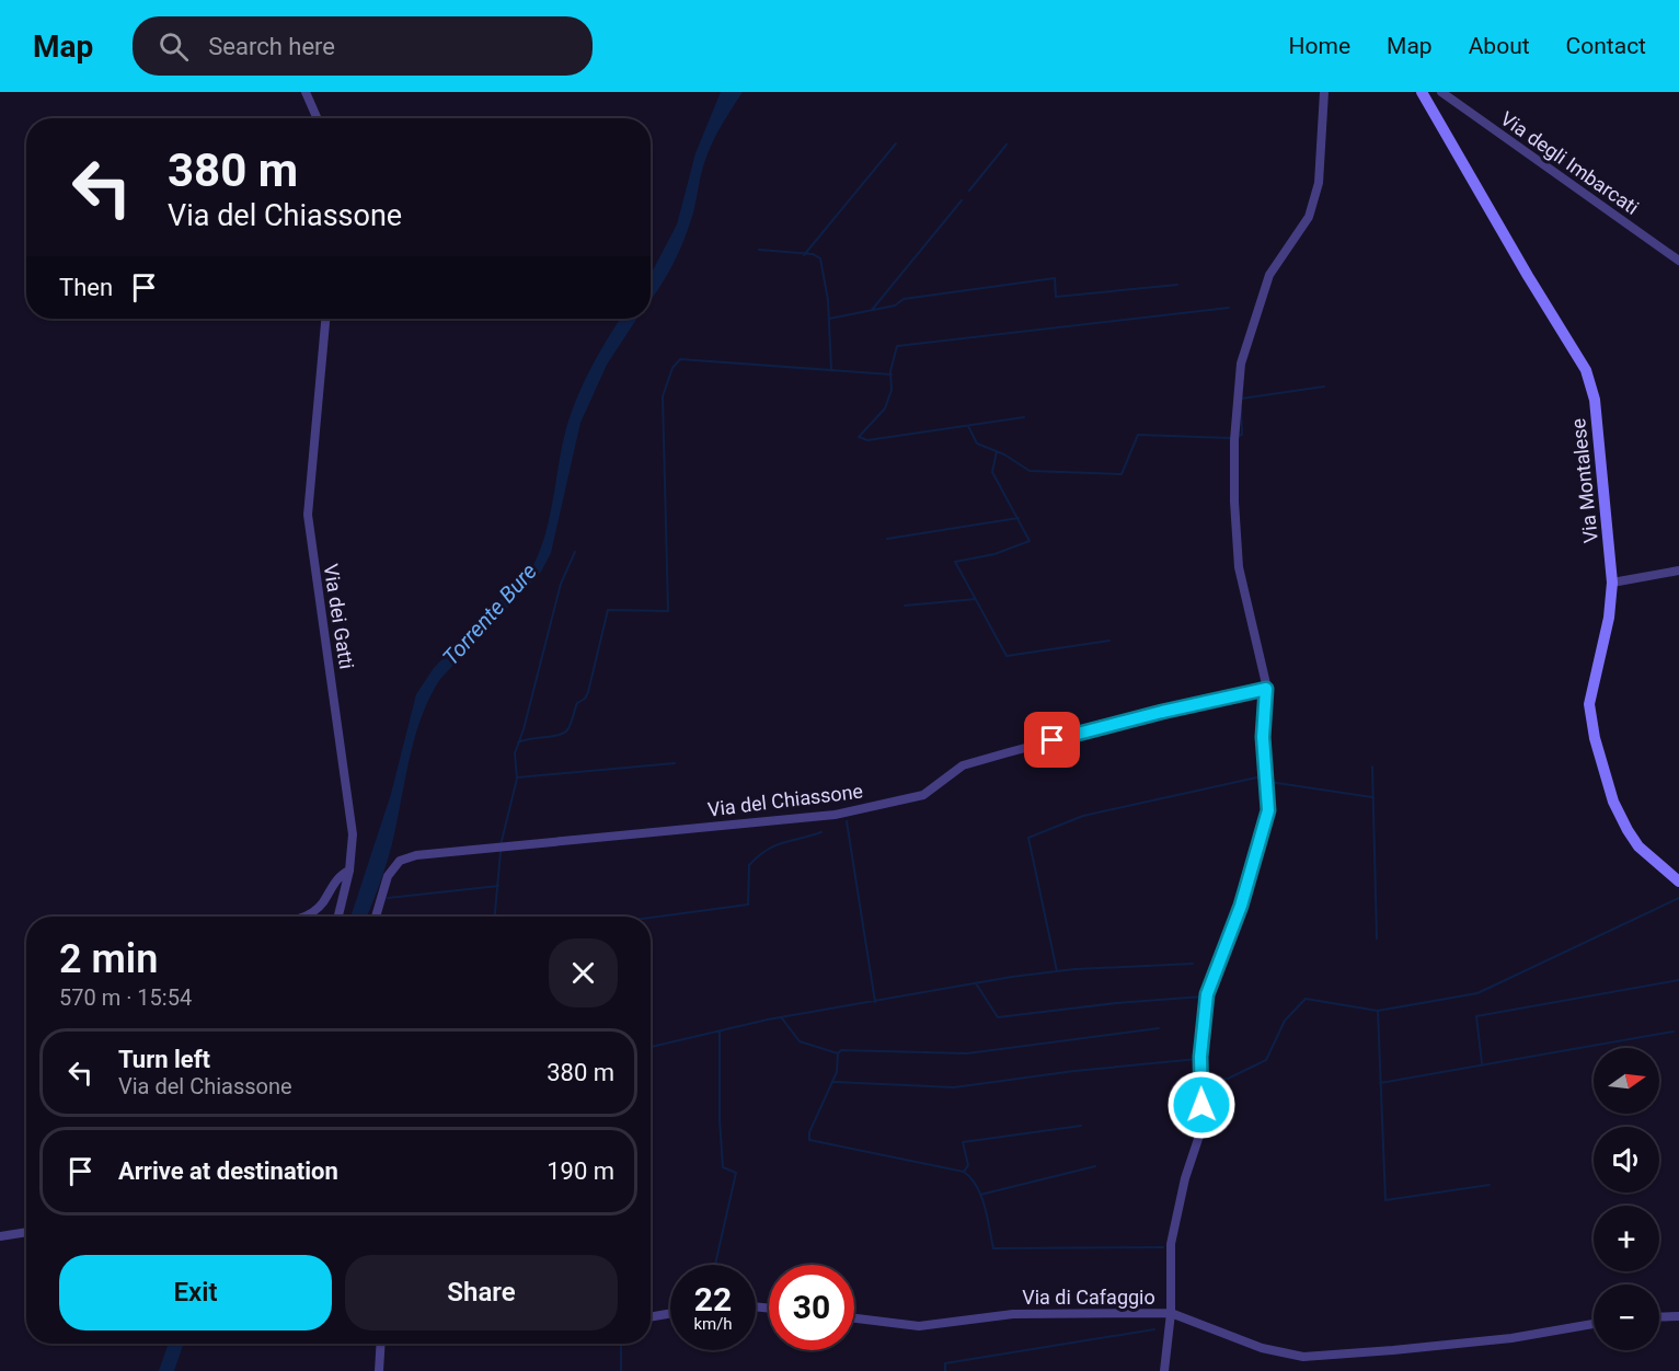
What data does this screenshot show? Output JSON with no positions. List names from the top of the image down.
{
  "streets": {
    "main road": ["Via Montalese"],
    "street": [
      "Via degli Imbarcati",
      "Via dei Gatti",
      "Via del Chiassone",
      "Via di Cafaggio"
    ]
  },
  "water": ["Torrente Bure"],
  "north": "right",
  "page": {
    "header": "Map",
    "search": "Search here",
    "nav": [
      "Home",
      "Map",
      "About",
      "Contact"
    ],
    "turn": ["380 m", "Via del Chiassone"],
    "then": "Then",
    "heading": ["2 min", "570 m · 15:54"],
    "list": [
      {
        "name": "Turn left",
        "note": "Via del Chiassone",
        "value": "380 m"
      },
      {
        "name": "Arrive at destination",
        "value": "190 m"
      }
    ],
    "map_buttons": ["+", "−"],
    "buttons": ["Exit", "Share"],
    "speed": "22 km/h",
    "limit": "30"
  }
}
